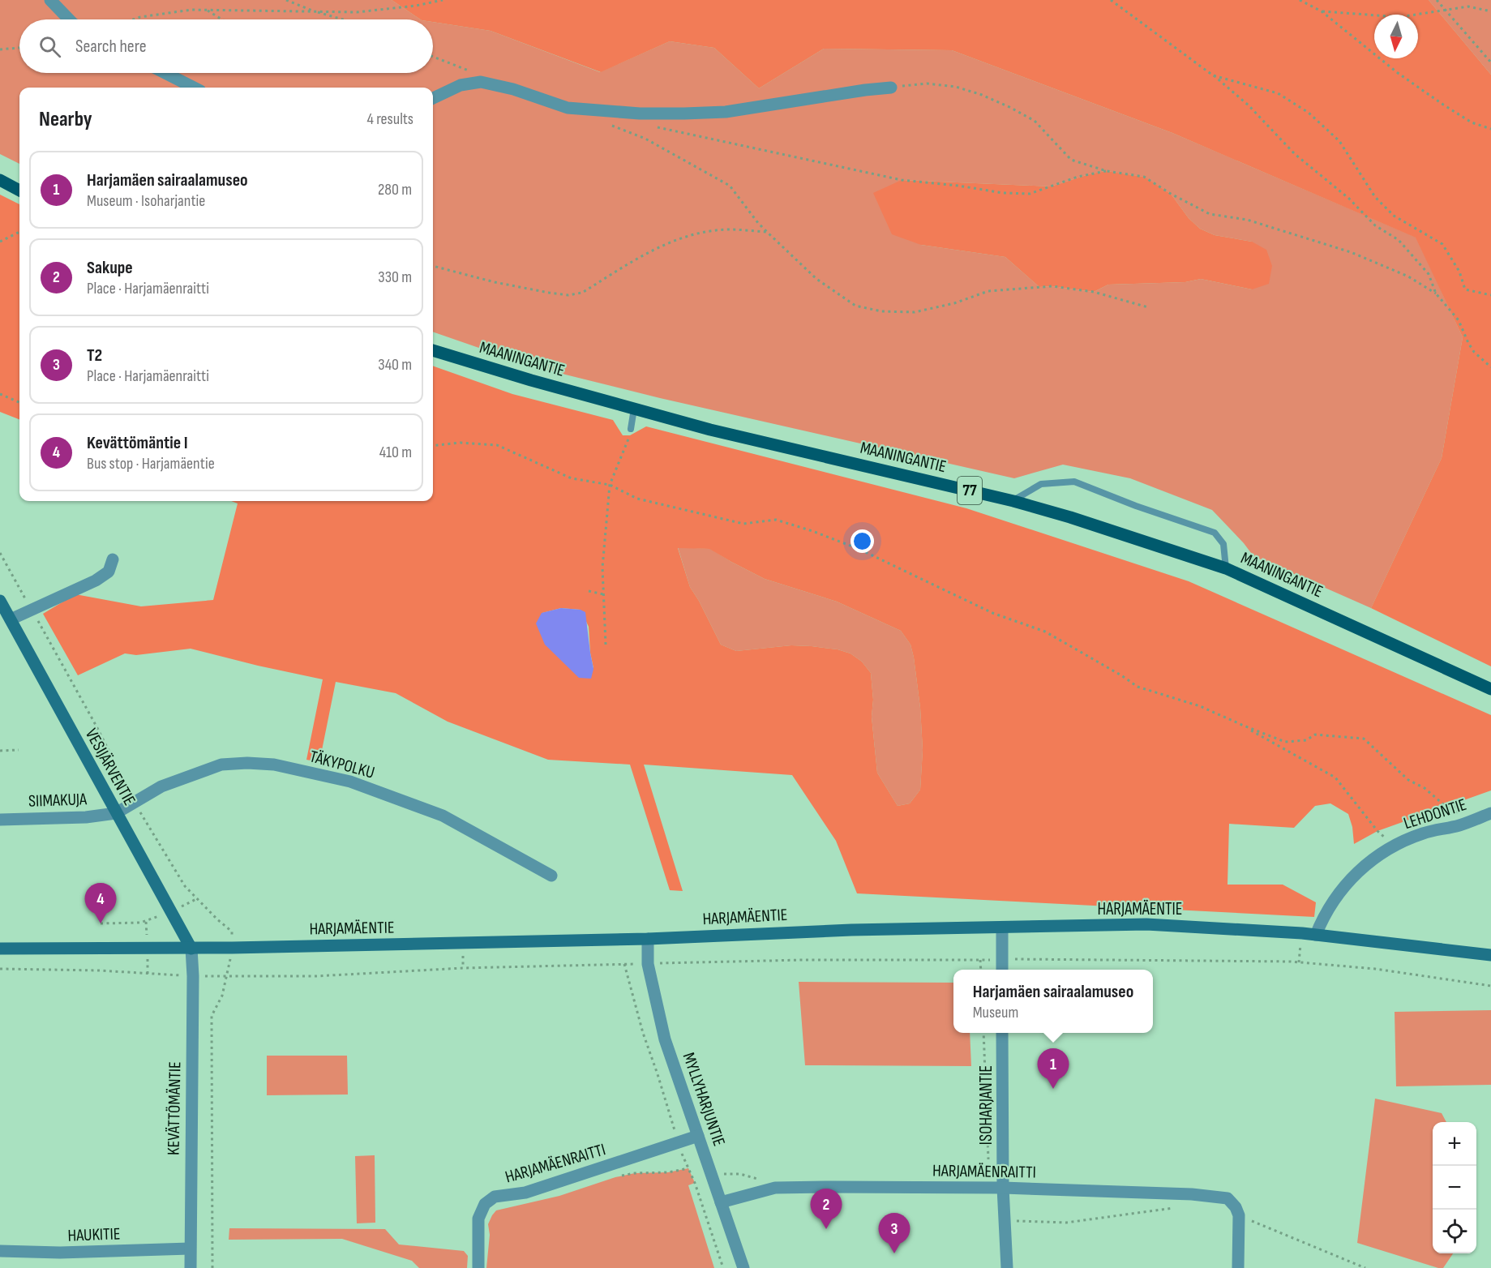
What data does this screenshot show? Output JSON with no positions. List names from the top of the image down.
{
  "streets": {
    "main road": ["MAANINGANTIE", "77"],
    "street": [
      "TÄKYPOLKU",
      "VESIJÄRVENTIE",
      "SIIMAKUJA",
      "LEHDONTIE",
      "HARJAMÄENTIE",
      "MYLLYHARJUNTIE",
      "ISOHARJANTIE",
      "KEVÄTTÖMÄNTIE",
      "HARJAMÄENRAITTI",
      "HAUKITIE"
    ]
  },
  "crossings": [
    ["TÄKYPOLKU", "VESIJÄRVENTIE"],
    ["TÄKYPOLKU", "SIIMAKUJA"],
    ["VESIJÄRVENTIE", "SIIMAKUJA"],
    ["VESIJÄRVENTIE", "HARJAMÄENTIE"],
    ["VESIJÄRVENTIE", "KEVÄTTÖMÄNTIE"],
    ["LEHDONTIE", "HARJAMÄENTIE"],
    ["HARJAMÄENTIE", "MYLLYHARJUNTIE"],
    ["HARJAMÄENTIE", "KEVÄTTÖMÄNTIE"],
    ["MYLLYHARJUNTIE", "HARJAMÄENRAITTI"],
    ["ISOHARJANTIE", "HARJAMÄENRAITTI"],
    ["KEVÄTTÖMÄNTIE", "HAUKITIE"]
  ],
  "north": "bottom",
  "page": {
    "search": "Search here",
    "heading": ["Nearby", "4 results"],
    "list": [
      {
        "mark": "1",
        "name": "Harjamäen sairaalamuseo",
        "note": "Museum · Isoharjantie",
        "value": "280 m"
      },
      {
        "mark": "2",
        "name": "Sakupe",
        "note": "Place · Harjamäenraitti",
        "value": "330 m"
      },
      {
        "mark": "3",
        "name": "T2",
        "note": "Place · Harjamäenraitti",
        "value": "340 m"
      },
      {
        "mark": "4",
        "name": "Kevättömäntie I",
        "note": "Bus stop · Harjamäentie",
        "value": "410 m"
      }
    ],
    "pins": [
      "4",
      "1",
      "2",
      "3"
    ],
    "popup": ["Harjamäen sairaalamuseo", "Museum"],
    "map_buttons": ["+", "−"]
  }
}
